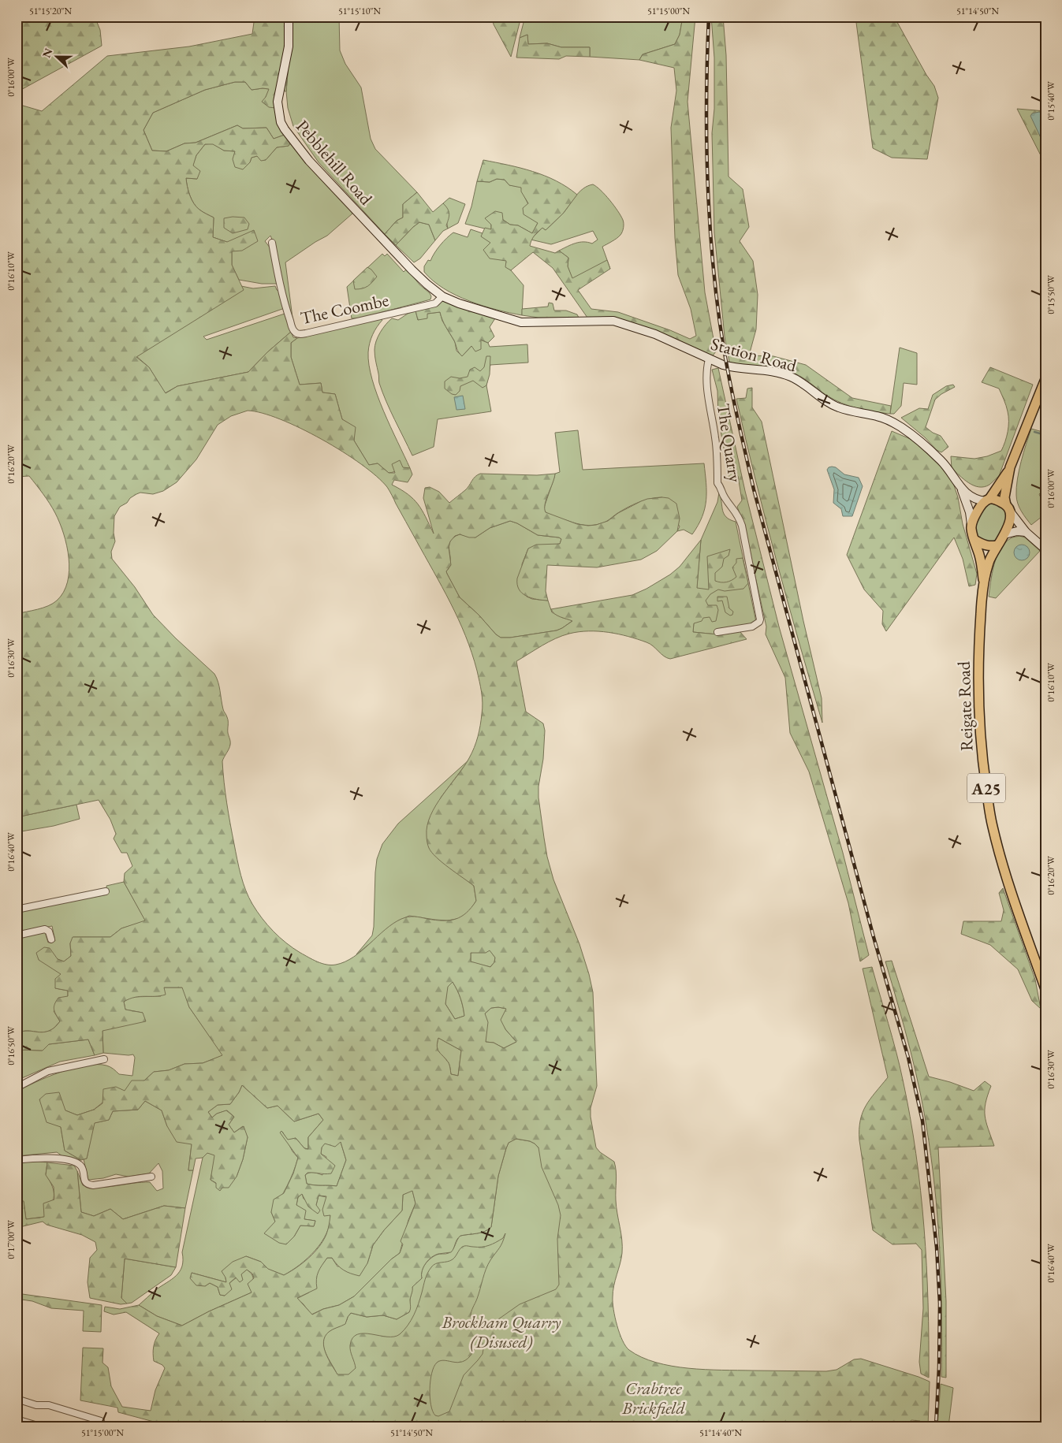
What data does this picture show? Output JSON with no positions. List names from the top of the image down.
{
  "streets": {
    "main road": [
      "Pebblehill Road",
      "Station Road",
      "Reigate Road",
      "A25"
    ],
    "street": ["The Coombe", "The Quarry"]
  },
  "crossings": [
    ["Pebblehill Road", "The Coombe"],
    ["Pebblehill Road", "Station Road"],
    ["The Coombe", "Station Road"],
    ["Station Road", "The Quarry"],
    ["Station Road", "Reigate Road"]
  ],
  "parks": ["Brockham Quarry (Disused)", "Crabtree Brickfield"],
  "north": "left",
  "coordinates": [
    "51°15'20\"N",
    "51°15'10\"N",
    "51°15'00\"N",
    "51°14'50\"N",
    "0°16'00\"W",
    "0°15'40\"W",
    "0°16'10\"W",
    "0°15'50\"W",
    "0°16'20\"W",
    "0°16'30\"W",
    "0°16'40\"W",
    "0°16'50\"W",
    "0°17'00\"W",
    "51°14'40\"N"
  ]
}
